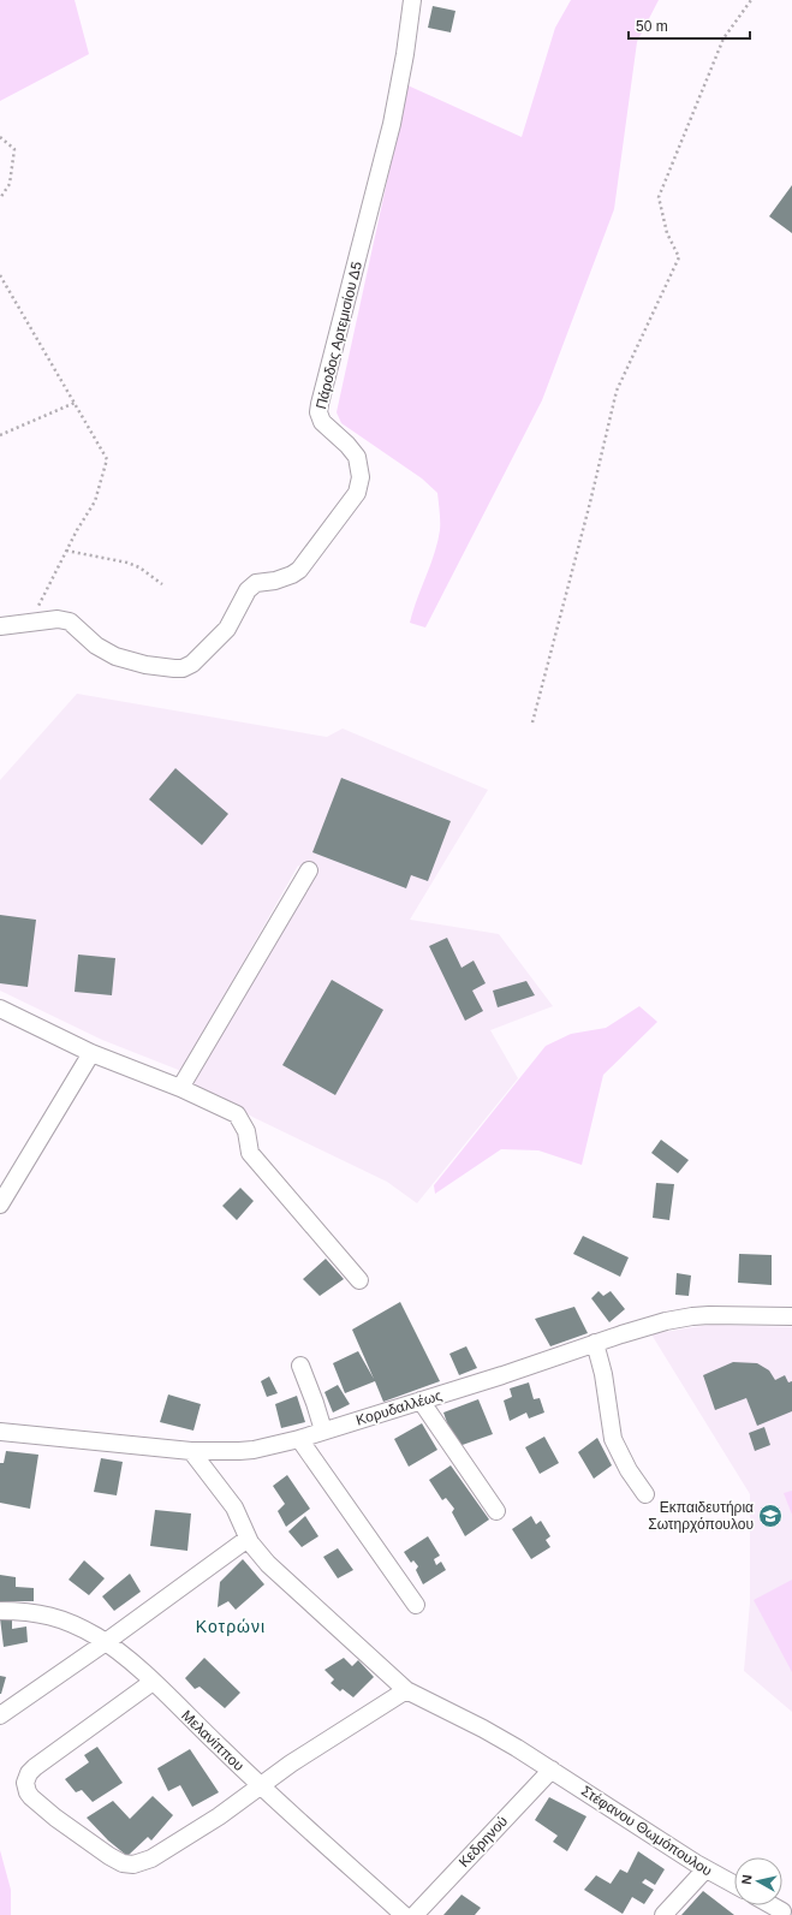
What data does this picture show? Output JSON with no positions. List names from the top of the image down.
{
  "streets": {
    "street": [
      "Πάροδος Αρτεμισίου Δ5",
      "Κορυδαλλέως",
      "Μελανίππου",
      "Στέφανου Θωμόπουλου",
      "Κεδρηνού"
    ]
  },
  "crossings": [
    ["Κορυδαλλέως", "Στέφανου Θωμόπουλου"],
    ["Στέφανου Θωμόπουλου", "Κεδρηνού"]
  ],
  "districts": ["Κοτρώνι"],
  "places": {
    "school or university": ["Εκπαιδευτήρια Σωτηρχόπουλου"]
  },
  "scale_bar": "50 m",
  "north": "left"
}
